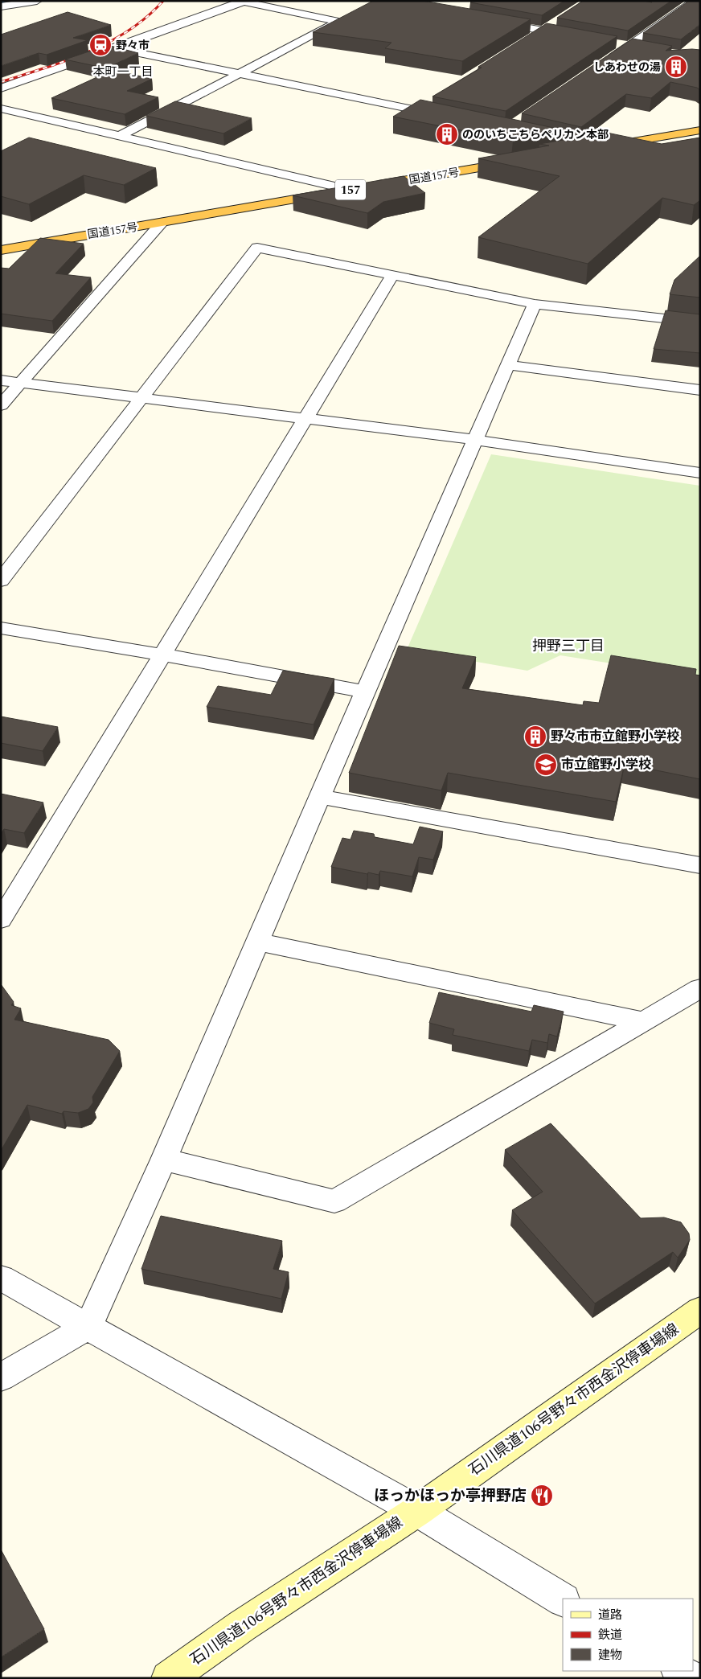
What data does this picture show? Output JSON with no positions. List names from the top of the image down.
{
  "streets": {
    "highway": ["国道157号", "157"],
    "main road": ["石川県道106号野々市西金沢停車場線"]
  },
  "districts": ["本町一丁目", "押野三丁目"],
  "places": {
    "station": ["野々市"],
    "building": ["しあわせの湯", "ののいちこちらペリカン本部", "野々市市立館野小学校"],
    "school or university": ["市立館野小学校"],
    "restaurant": ["ほっかほっか亭押野店"]
  },
  "legend": ["道路", "鉄道", "建物"]
}
